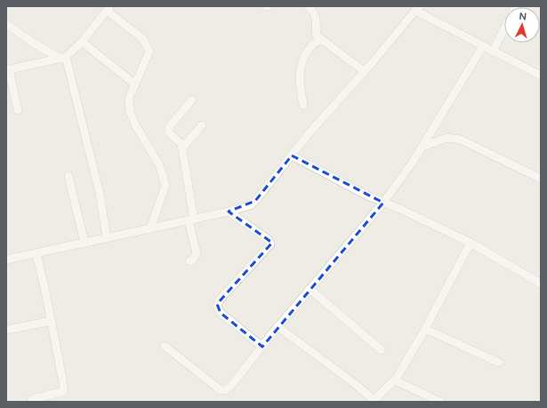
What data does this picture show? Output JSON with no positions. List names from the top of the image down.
{
  "north": "top"
}
